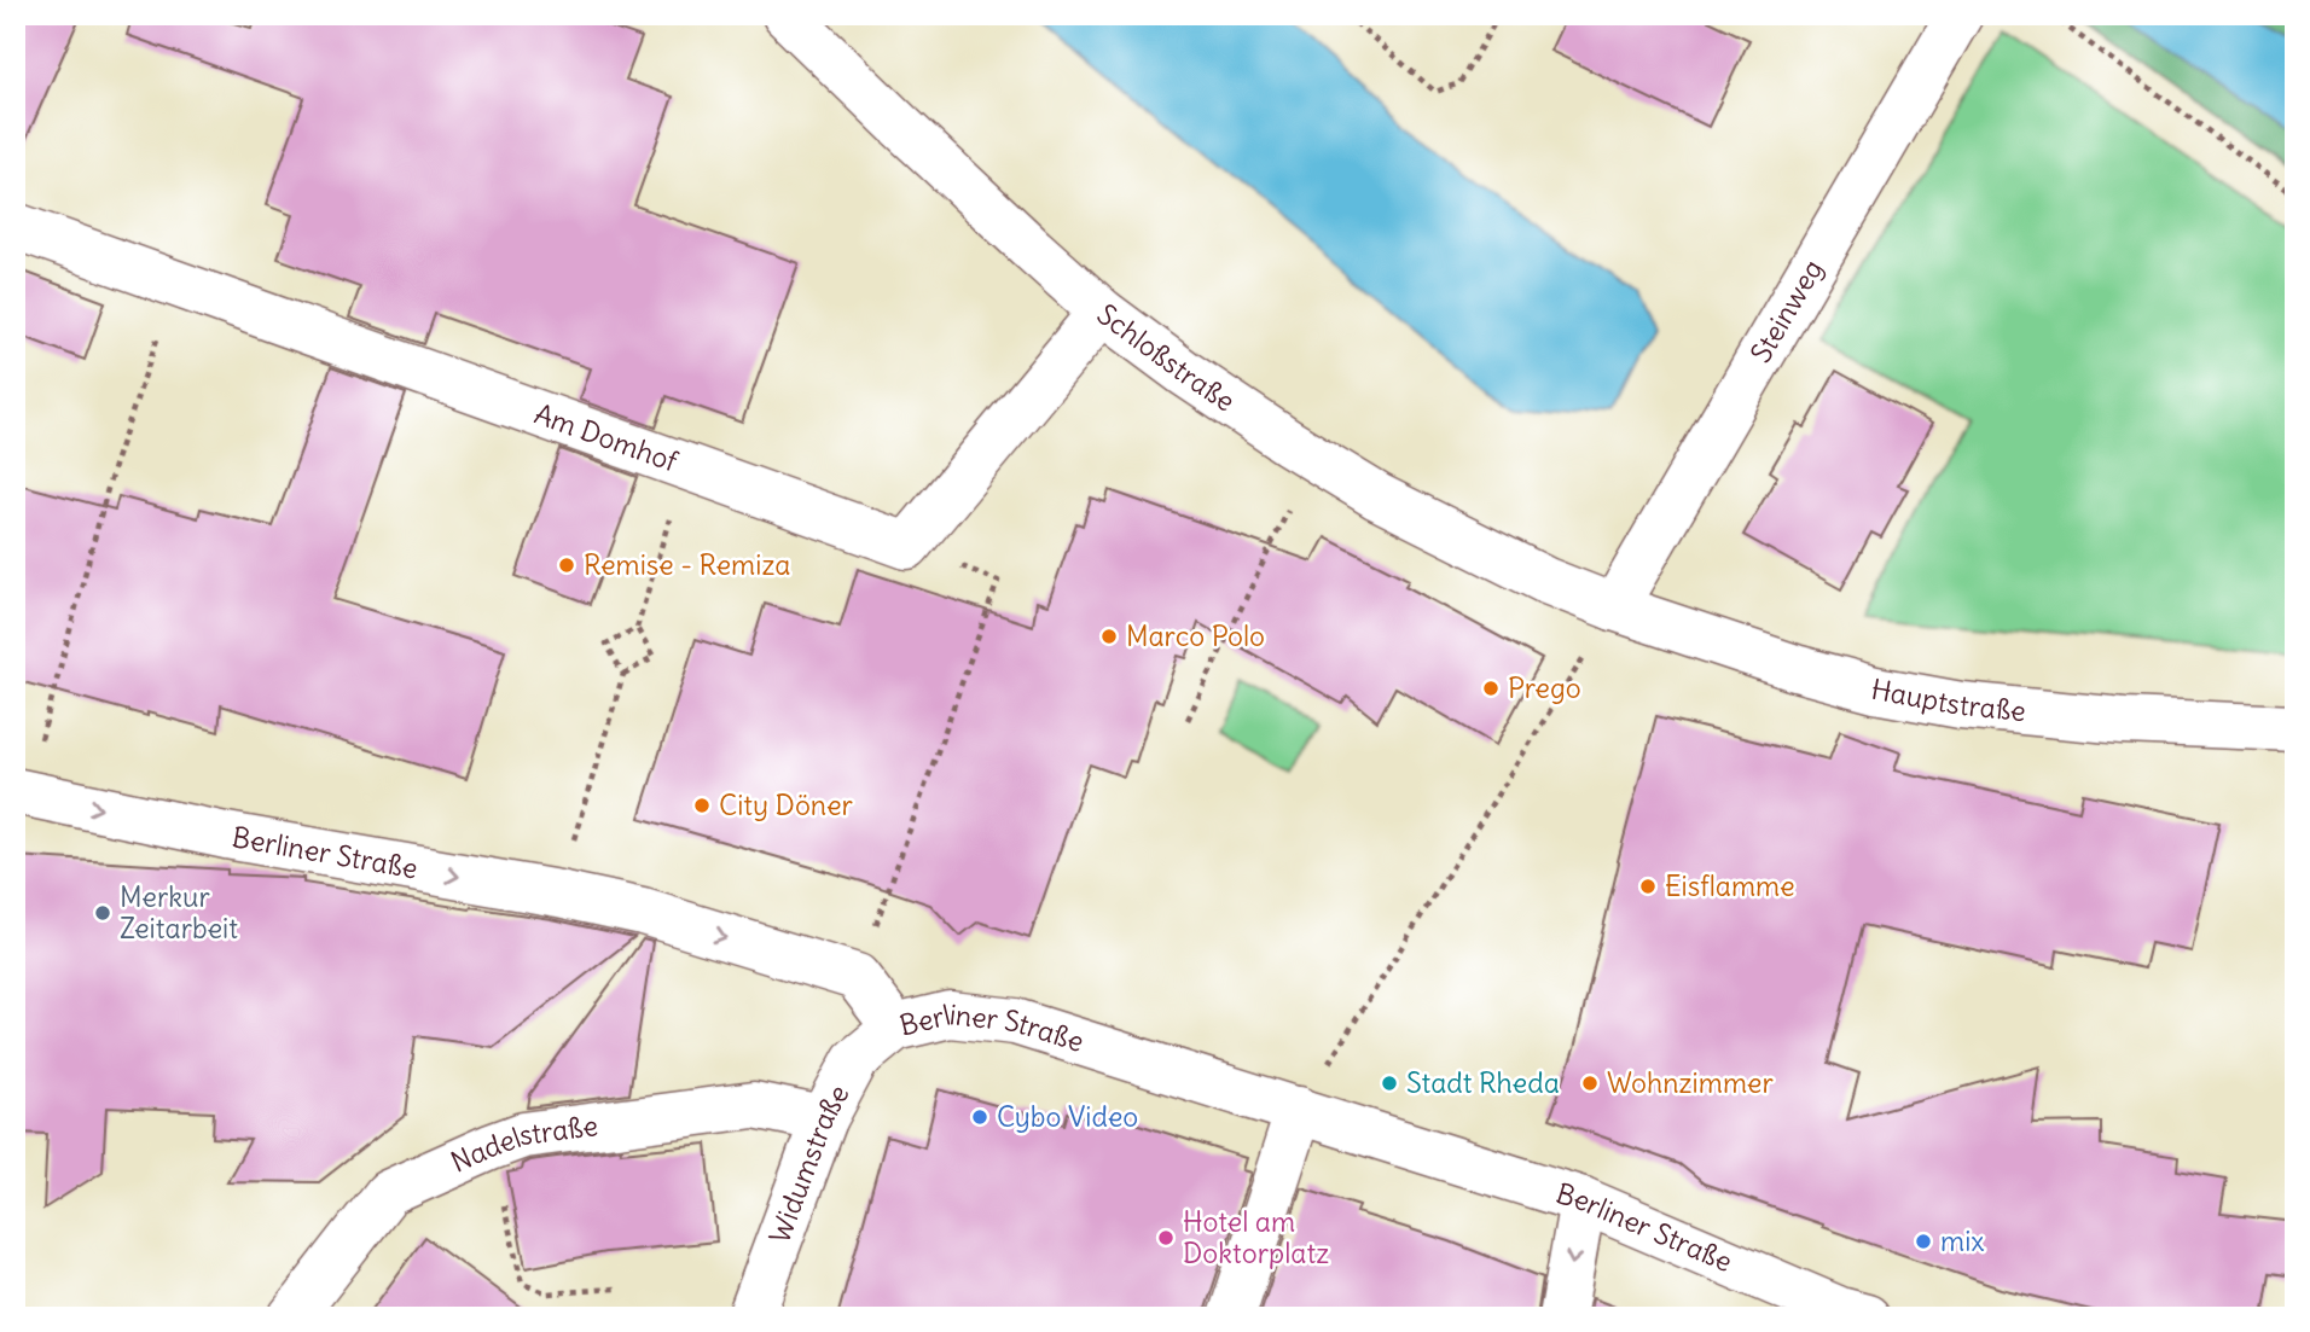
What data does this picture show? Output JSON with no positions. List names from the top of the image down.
{
  "streets": {
    "street": [
      "Steinweg",
      "Schloßstraße",
      "Am Domhof",
      "Hauptstraße",
      "Berliner Straße",
      "Nadelstraße",
      "Widumstraße"
    ]
  },
  "crossings": [
    ["Steinweg", "Schloßstraße"],
    ["Steinweg", "Hauptstraße"],
    ["Schloßstraße", "Hauptstraße"],
    ["Berliner Straße", "Widumstraße"],
    ["Nadelstraße", "Widumstraße"]
  ],
  "one_way": ["Berliner Straße"],
  "places": [
    "Remise - Remiza",
    "Marco Polo",
    "Prego",
    "City Döner",
    "Eisflamme",
    "Merkur Zeitarbeit",
    "Stadt Rheda",
    "Wohnzimmer",
    "Cybo Video",
    "Hotel am Doktorplatz",
    "mix"
  ]
}
